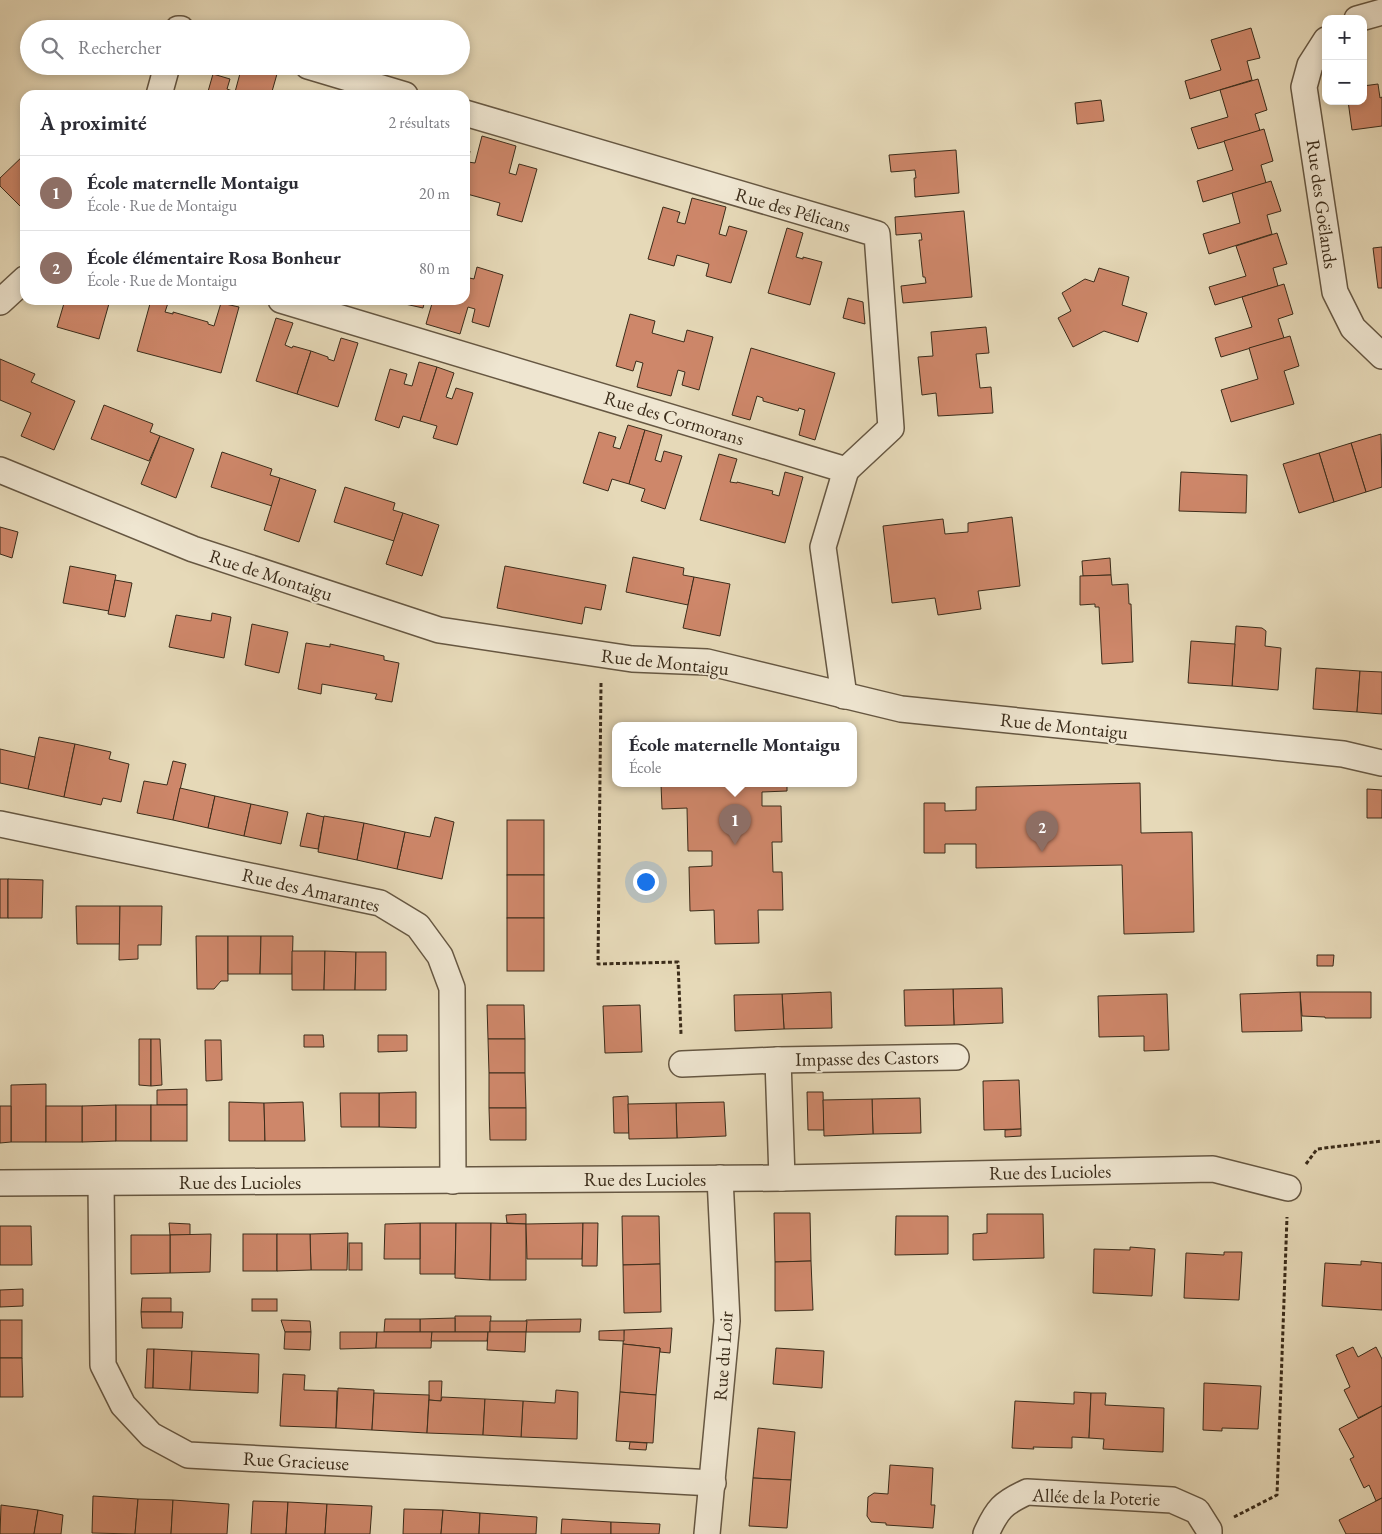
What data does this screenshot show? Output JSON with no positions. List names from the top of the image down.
{
  "streets": {
    "street": [
      "Rue des Goëlands",
      "Rue des Pélicans",
      "Rue des Cormorans",
      "Rue de Montaigu",
      "Rue des Amarantes",
      "Impasse des Castors",
      "Rue des Lucioles",
      "Rue du Loir",
      "Rue Gracieuse",
      "Allée de la Poterie"
    ]
  },
  "crossings": [
    ["Rue des Pélicans", "Rue des Cormorans"],
    ["Rue des Amarantes", "Rue des Lucioles"],
    ["Impasse des Castors", "Rue des Lucioles"],
    ["Rue des Lucioles", "Rue du Loir"],
    ["Rue des Lucioles", "Rue Gracieuse"],
    ["Rue du Loir", "Rue Gracieuse"]
  ],
  "page": {
    "map_buttons": ["+", "−"],
    "search": "Rechercher",
    "heading": ["À proximité", "2 résultats"],
    "list": [
      {
        "mark": "1",
        "name": "École maternelle Montaigu",
        "note": "École · Rue de Montaigu",
        "value": "20 m"
      },
      {
        "mark": "2",
        "name": "École élémentaire Rosa Bonheur",
        "note": "École · Rue de Montaigu",
        "value": "80 m"
      }
    ],
    "popup": ["École maternelle Montaigu", "École"],
    "pins": ["1", "2"]
  }
}
